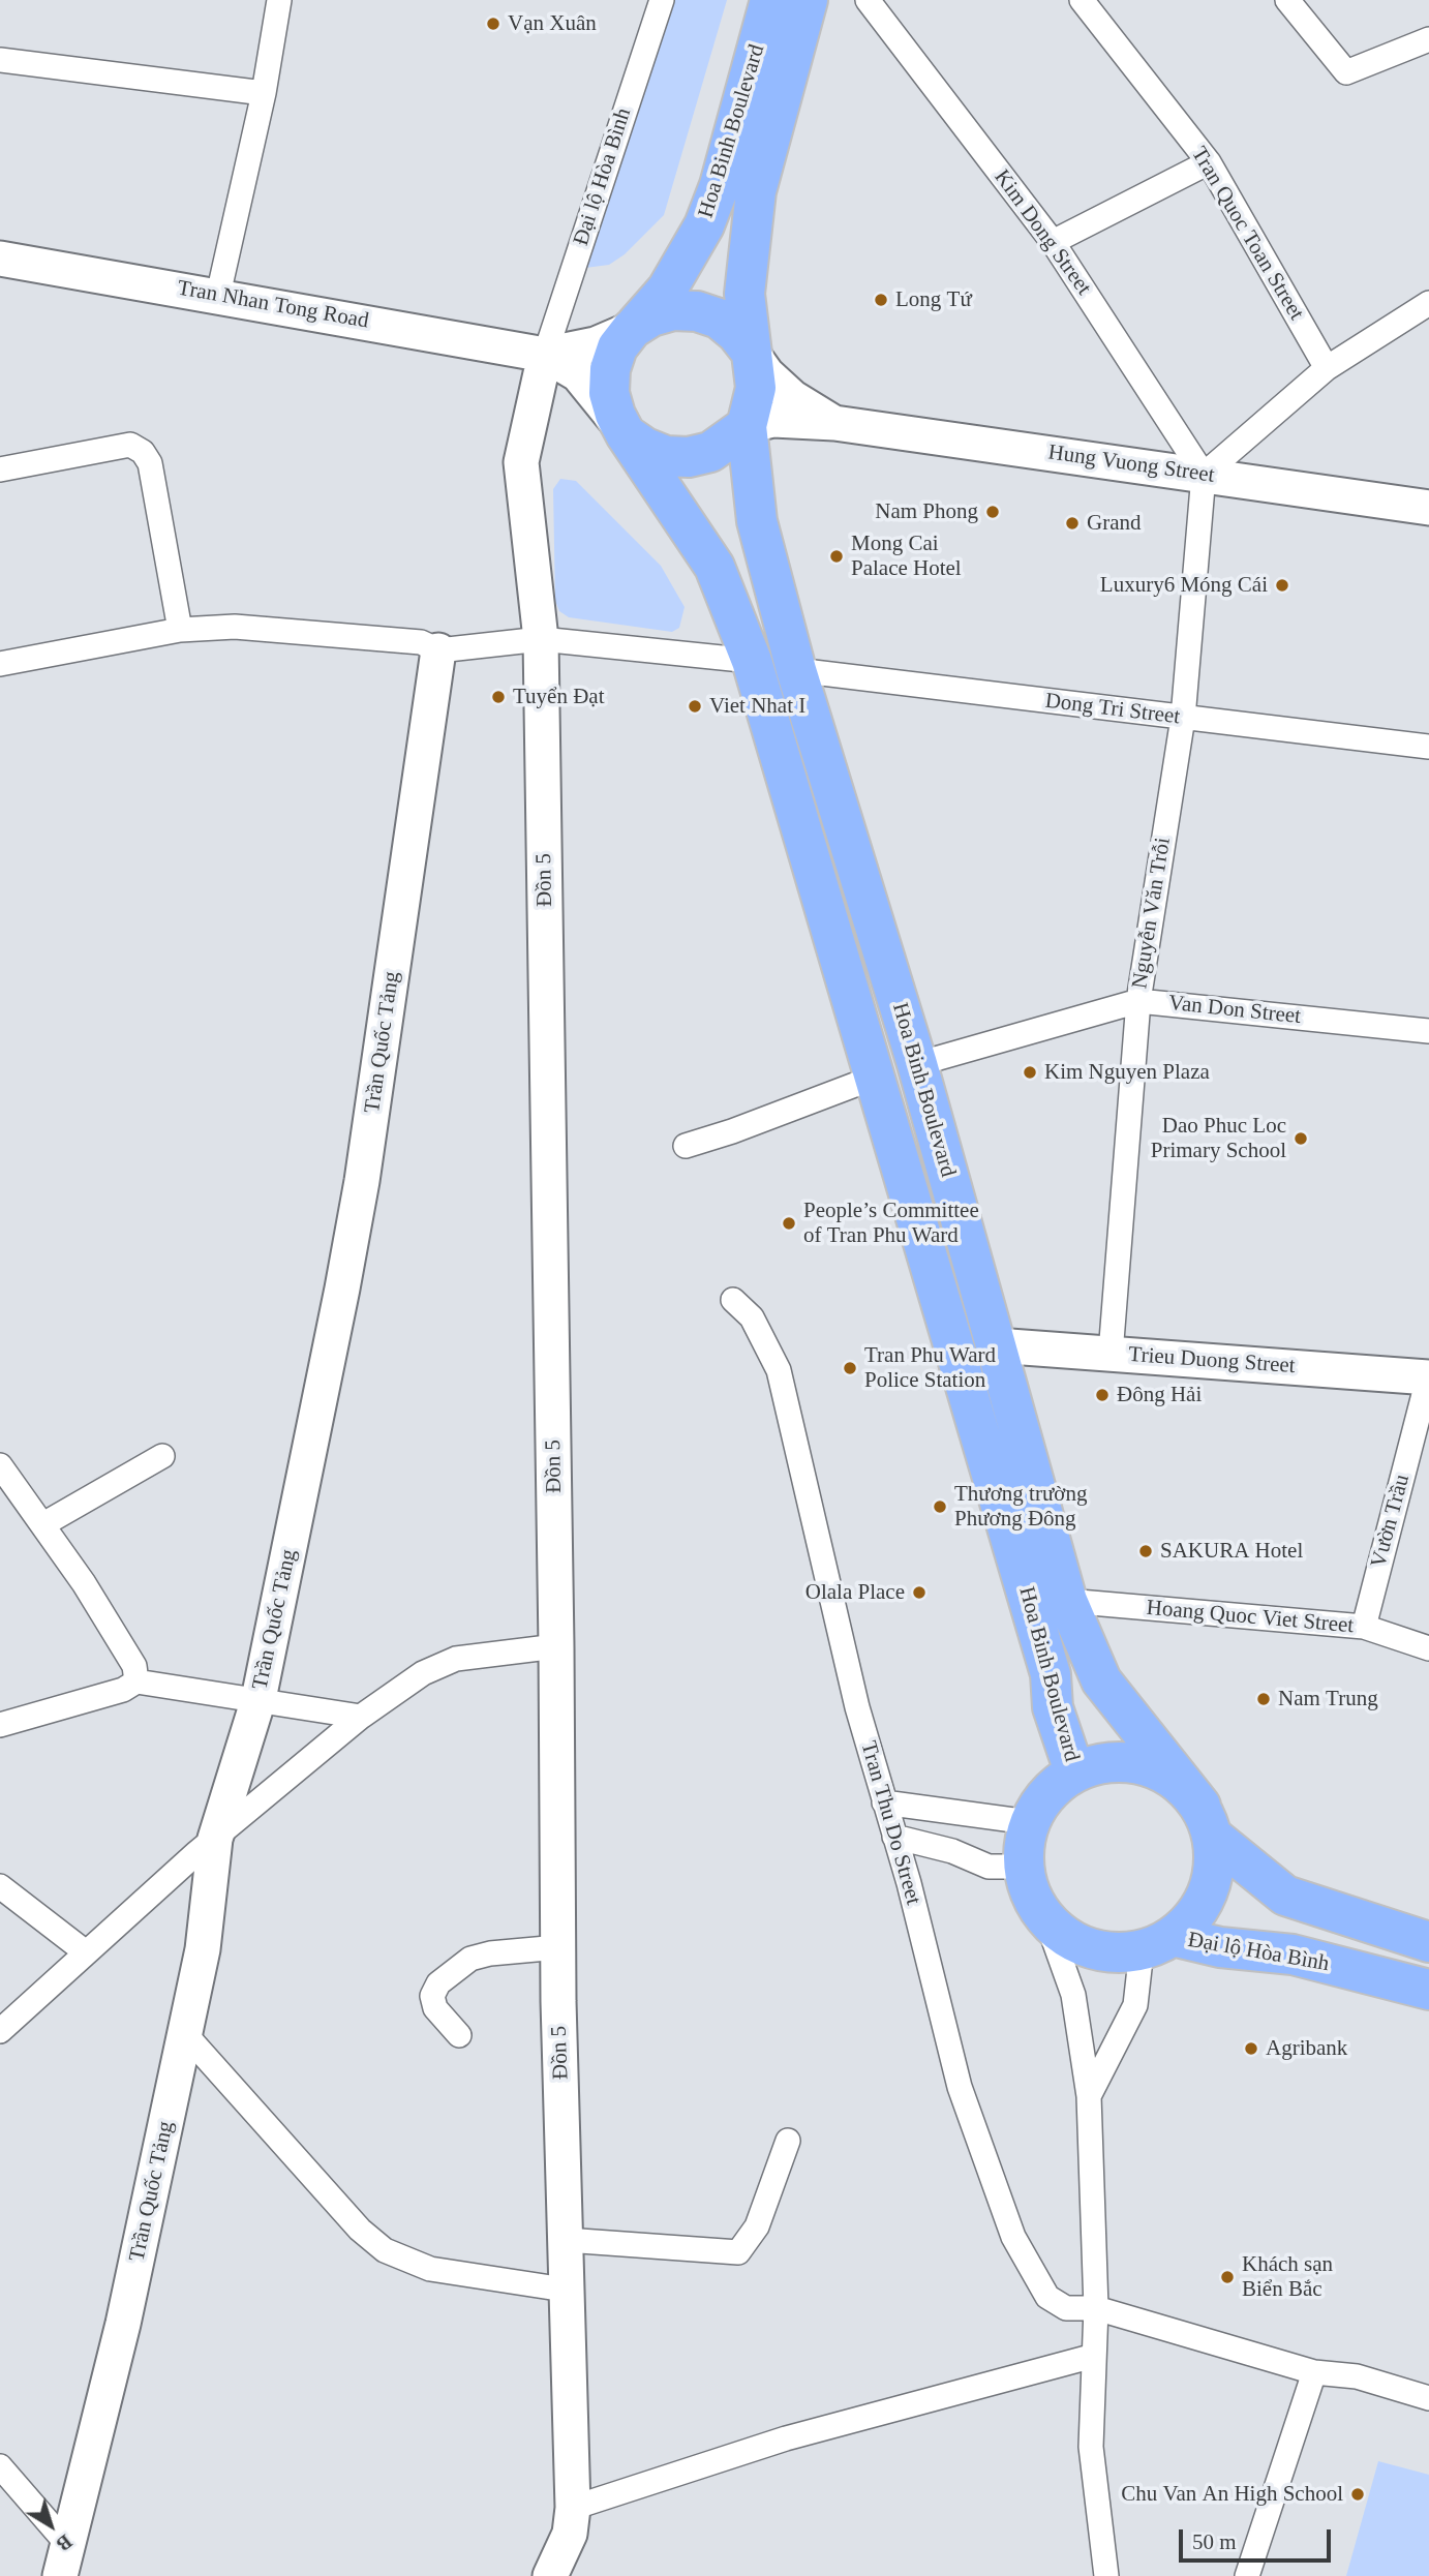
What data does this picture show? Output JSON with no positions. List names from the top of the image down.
{
  "streets": {
    "highway": ["Hoa Binh Boulevard", "Đại lộ Hòa Bình"],
    "street": [
      "Kim Dong Street",
      "Tran Quoc Toan Street",
      "Tran Nhan Tong Road",
      "Hung Vuong Street",
      "Dong Tri Street",
      "Đồn 5",
      "Nguyễn Văn Trỗi",
      "Van Don Street",
      "Trần Quốc Tảng",
      "Trieu Duong Street",
      "Vườn Trầu",
      "Hoang Quoc Viet Street",
      "Tran Thu Do Street"
    ]
  },
  "crossings": [
    ["Hoa Binh Boulevard", "Hung Vuong Street"],
    ["Hoa Binh Boulevard", "Dong Tri Street"],
    ["Hoa Binh Boulevard", "Van Don Street"],
    ["Hoa Binh Boulevard", "Trieu Duong Street"],
    ["Hoa Binh Boulevard", "Hoang Quoc Viet Street"],
    ["Đại lộ Hòa Bình", "Tran Nhan Tong Road"],
    ["Đại lộ Hòa Bình", "Đồn 5"],
    ["Kim Dong Street", "Hung Vuong Street"],
    ["Kim Dong Street", "Nguyễn Văn Trỗi"],
    ["Tran Nhan Tong Road", "Đồn 5"],
    ["Hung Vuong Street", "Nguyễn Văn Trỗi"],
    ["Dong Tri Street", "Nguyễn Văn Trỗi"],
    ["Nguyễn Văn Trỗi", "Van Don Street"],
    ["Nguyễn Văn Trỗi", "Trieu Duong Street"],
    ["Trieu Duong Street", "Vườn Trầu"],
    ["Vườn Trầu", "Hoang Quoc Viet Street"]
  ],
  "places": [
    "Vạn Xuân",
    "Long Tứ",
    "Nam Phong",
    "Grand",
    "Mong Cai Palace Hotel",
    "Luxury6 Móng Cái",
    "Tuyển Đạt",
    "Viet Nhat I",
    "Kim Nguyen Plaza",
    "Dao Phuc Loc Primary School",
    "People’s Committee of Tran Phu Ward",
    "Tran Phu Ward Police Station",
    "Đông Hải",
    "Thương trường Phương Đông",
    "SAKURA Hotel",
    "Olala Place",
    "Nam Trung",
    "Agribank",
    "Khách sạn Biển Bắc",
    "Chu Van An High School"
  ],
  "scale_bar": "50 m",
  "north": "bottom right"
}
